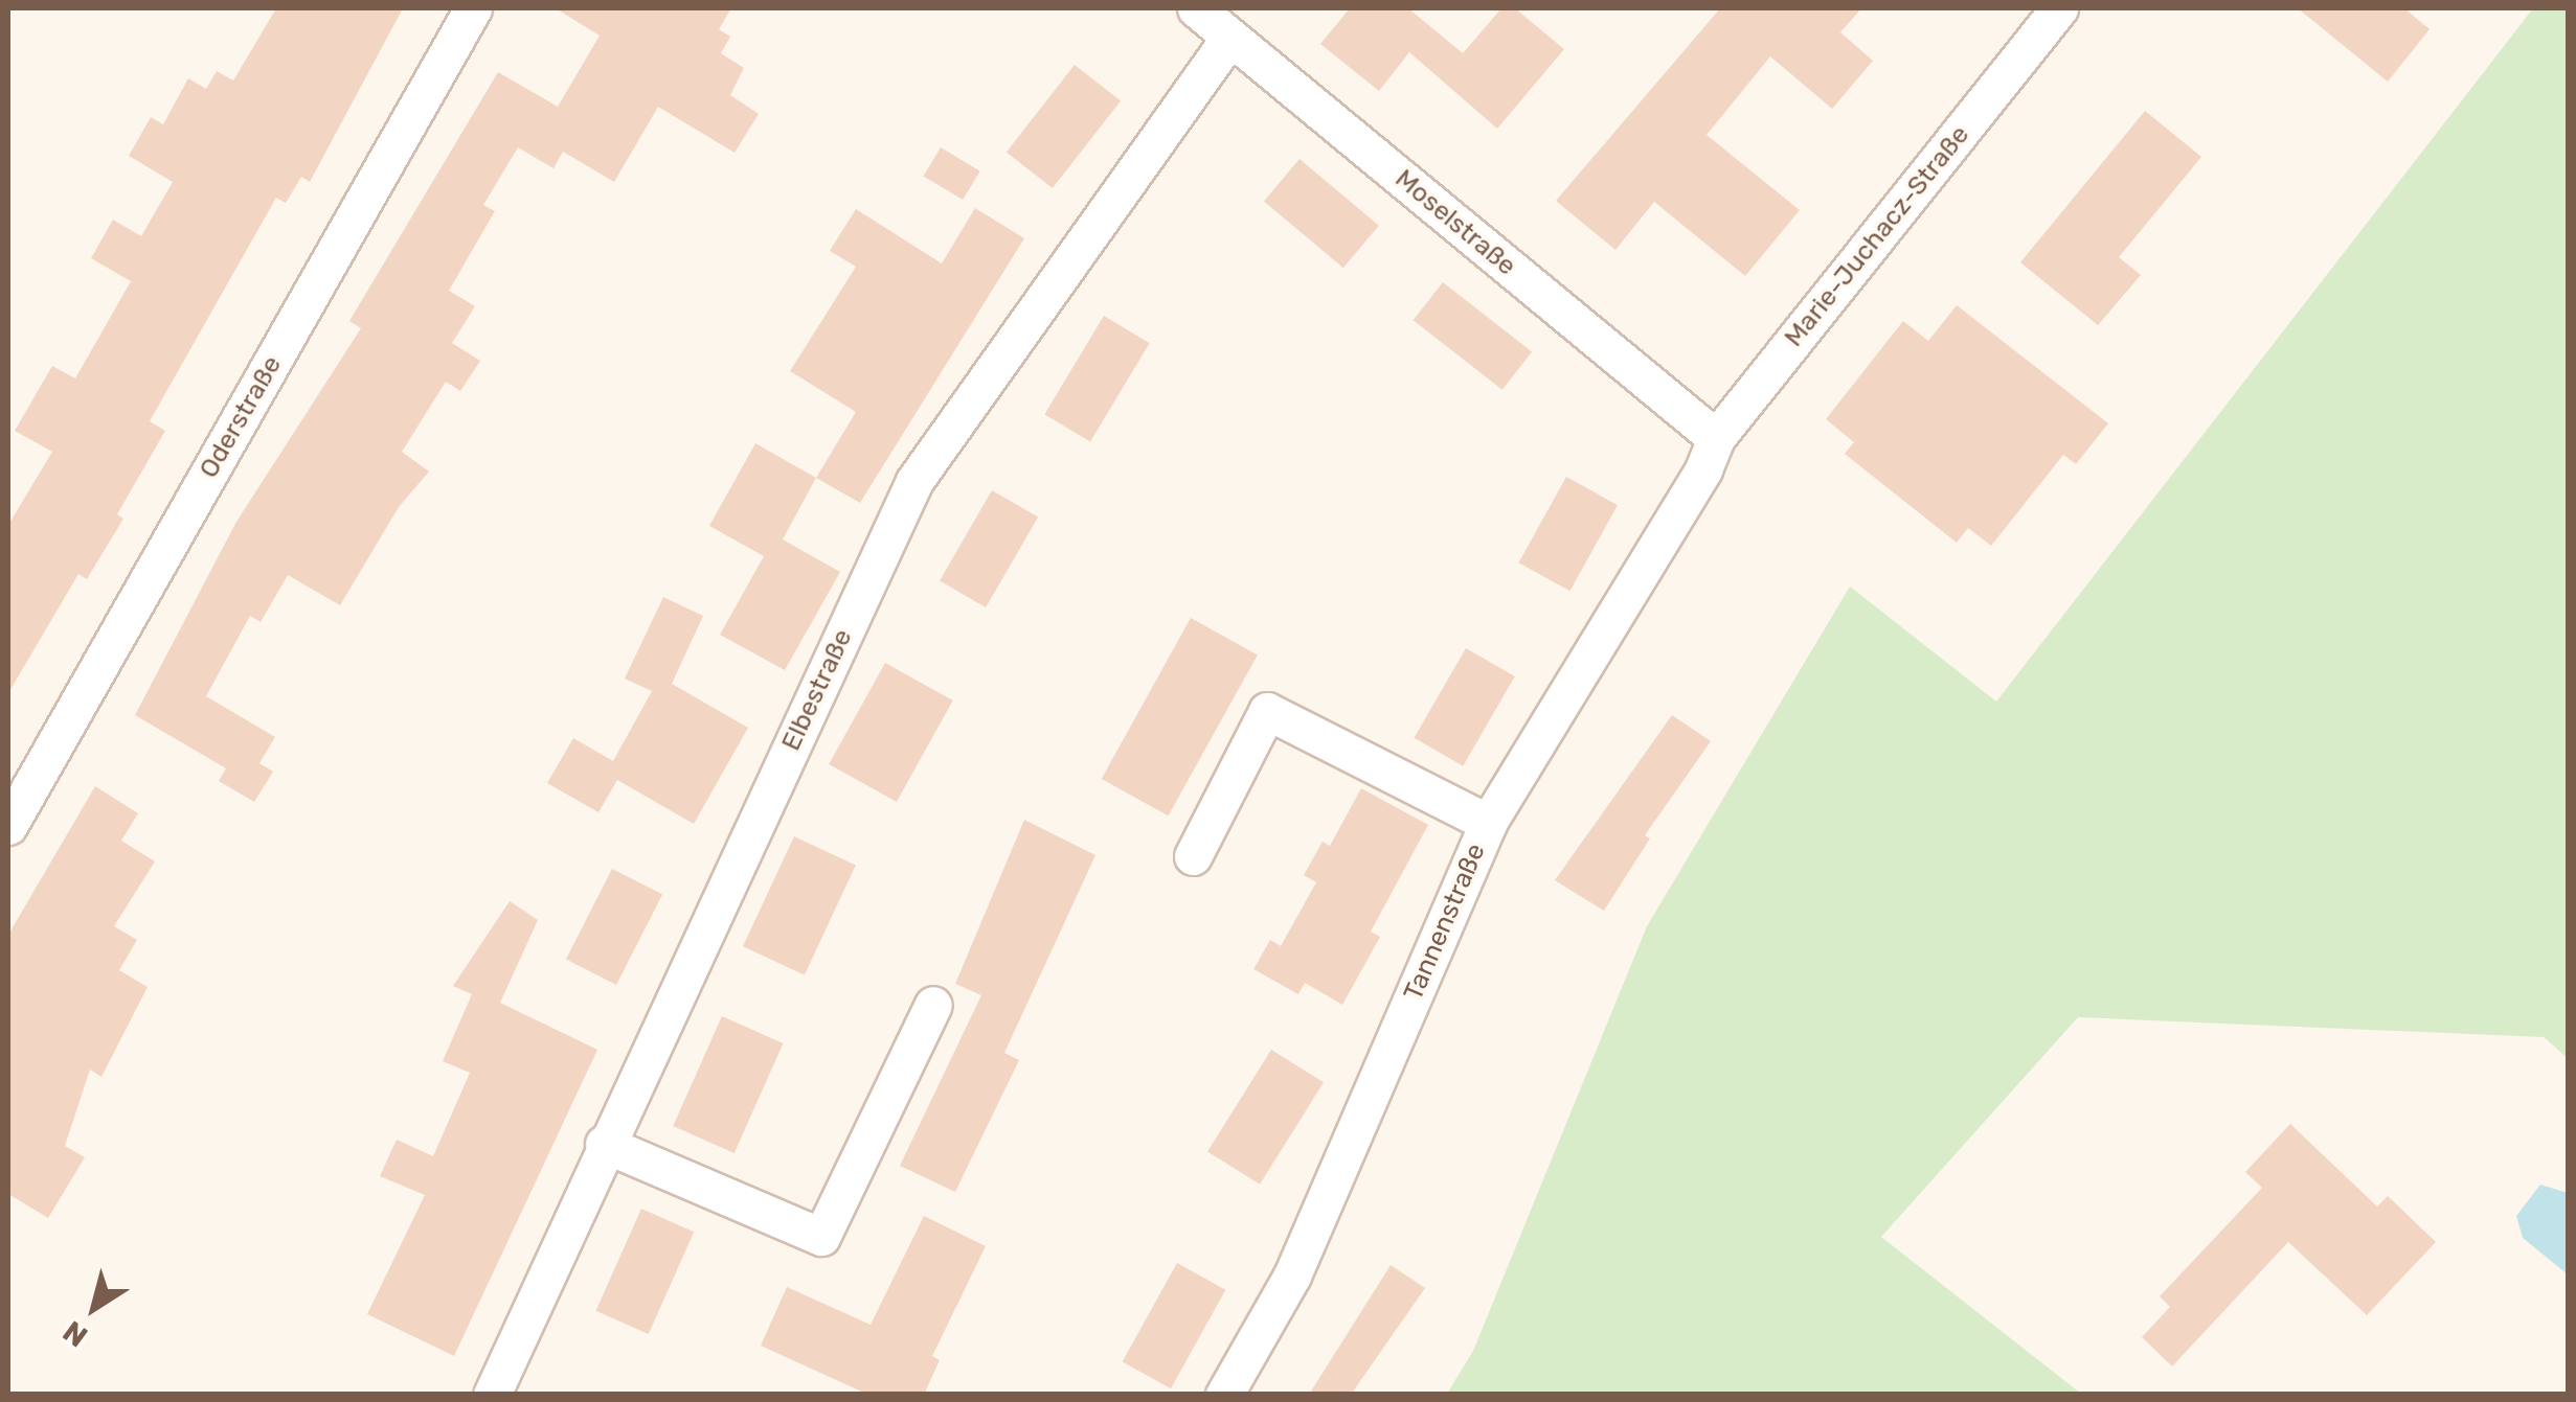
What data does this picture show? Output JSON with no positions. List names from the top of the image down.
{
  "streets": {
    "street": [
      "Moselstraße",
      "Marie-Juchacz-Straße",
      "Oderstraße",
      "Elbestraße",
      "Tannenstraße"
    ]
  },
  "crossings": [
    ["Moselstraße", "Marie-Juchacz-Straße"],
    ["Moselstraße", "Elbestraße"],
    ["Moselstraße", "Tannenstraße"],
    ["Marie-Juchacz-Straße", "Tannenstraße"]
  ],
  "north": "bottom left"
}
